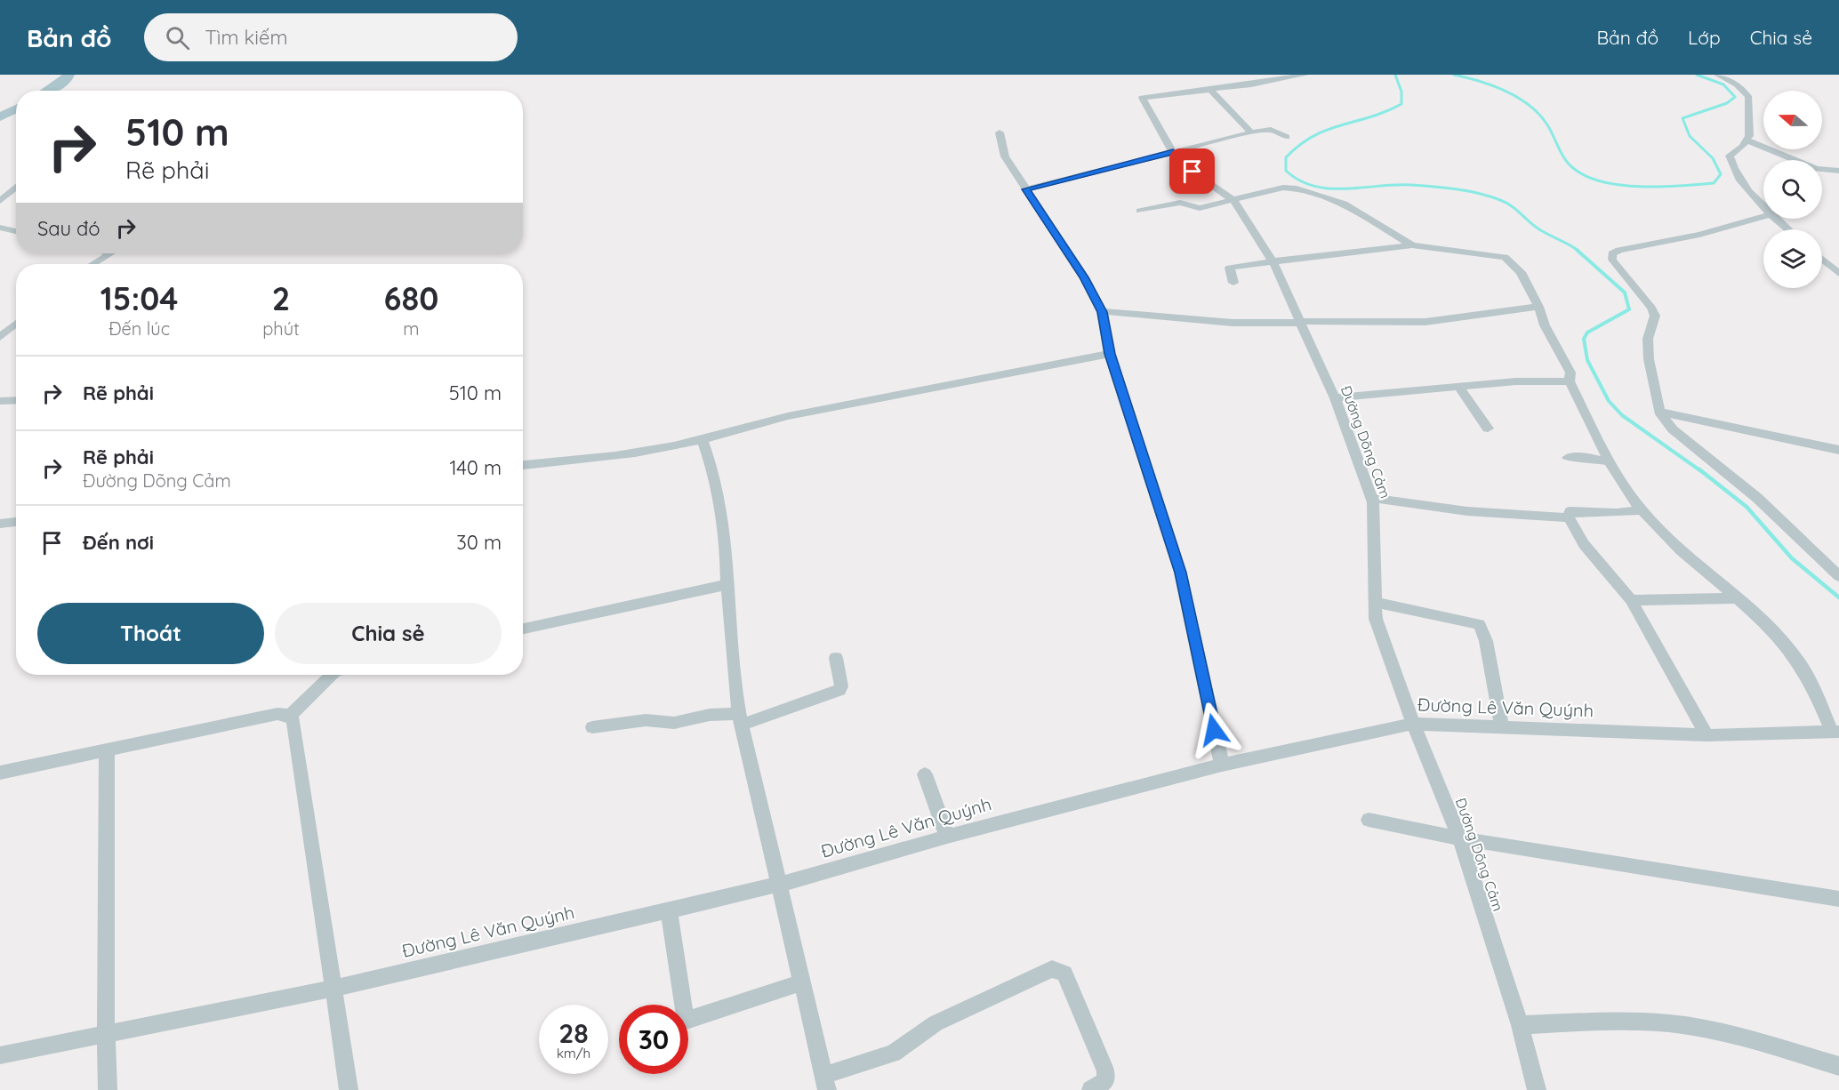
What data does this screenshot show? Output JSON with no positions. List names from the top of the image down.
{
  "streets": {
    "street": ["Đường Dõng Cảm", "Đường Lê Văn Quýnh"]
  },
  "crossings": [
    ["Đường Dõng Cảm", "Đường Lê Văn Quýnh"]
  ],
  "north": "left",
  "page": {
    "header": "Bản đồ",
    "search": "Tìm kiếm",
    "nav": ["Bản đồ", "Lớp", "Chia sẻ"],
    "turn": ["510 m", "Rẽ phải"],
    "then": "Sau đó",
    "eta": [
      "15:04",
      "Đến lúc",
      "2",
      "phút",
      "680",
      "m"
    ],
    "list": [
      {
        "name": "Rẽ phải",
        "value": "510 m"
      },
      {
        "name": "Rẽ phải",
        "note": "Đường Dõng Cảm",
        "value": "140 m"
      },
      {
        "name": "Đến nơi",
        "value": "30 m"
      }
    ],
    "buttons": ["Thoát", "Chia sẻ"],
    "speed": "28 km/h",
    "limit": "30"
  }
}
